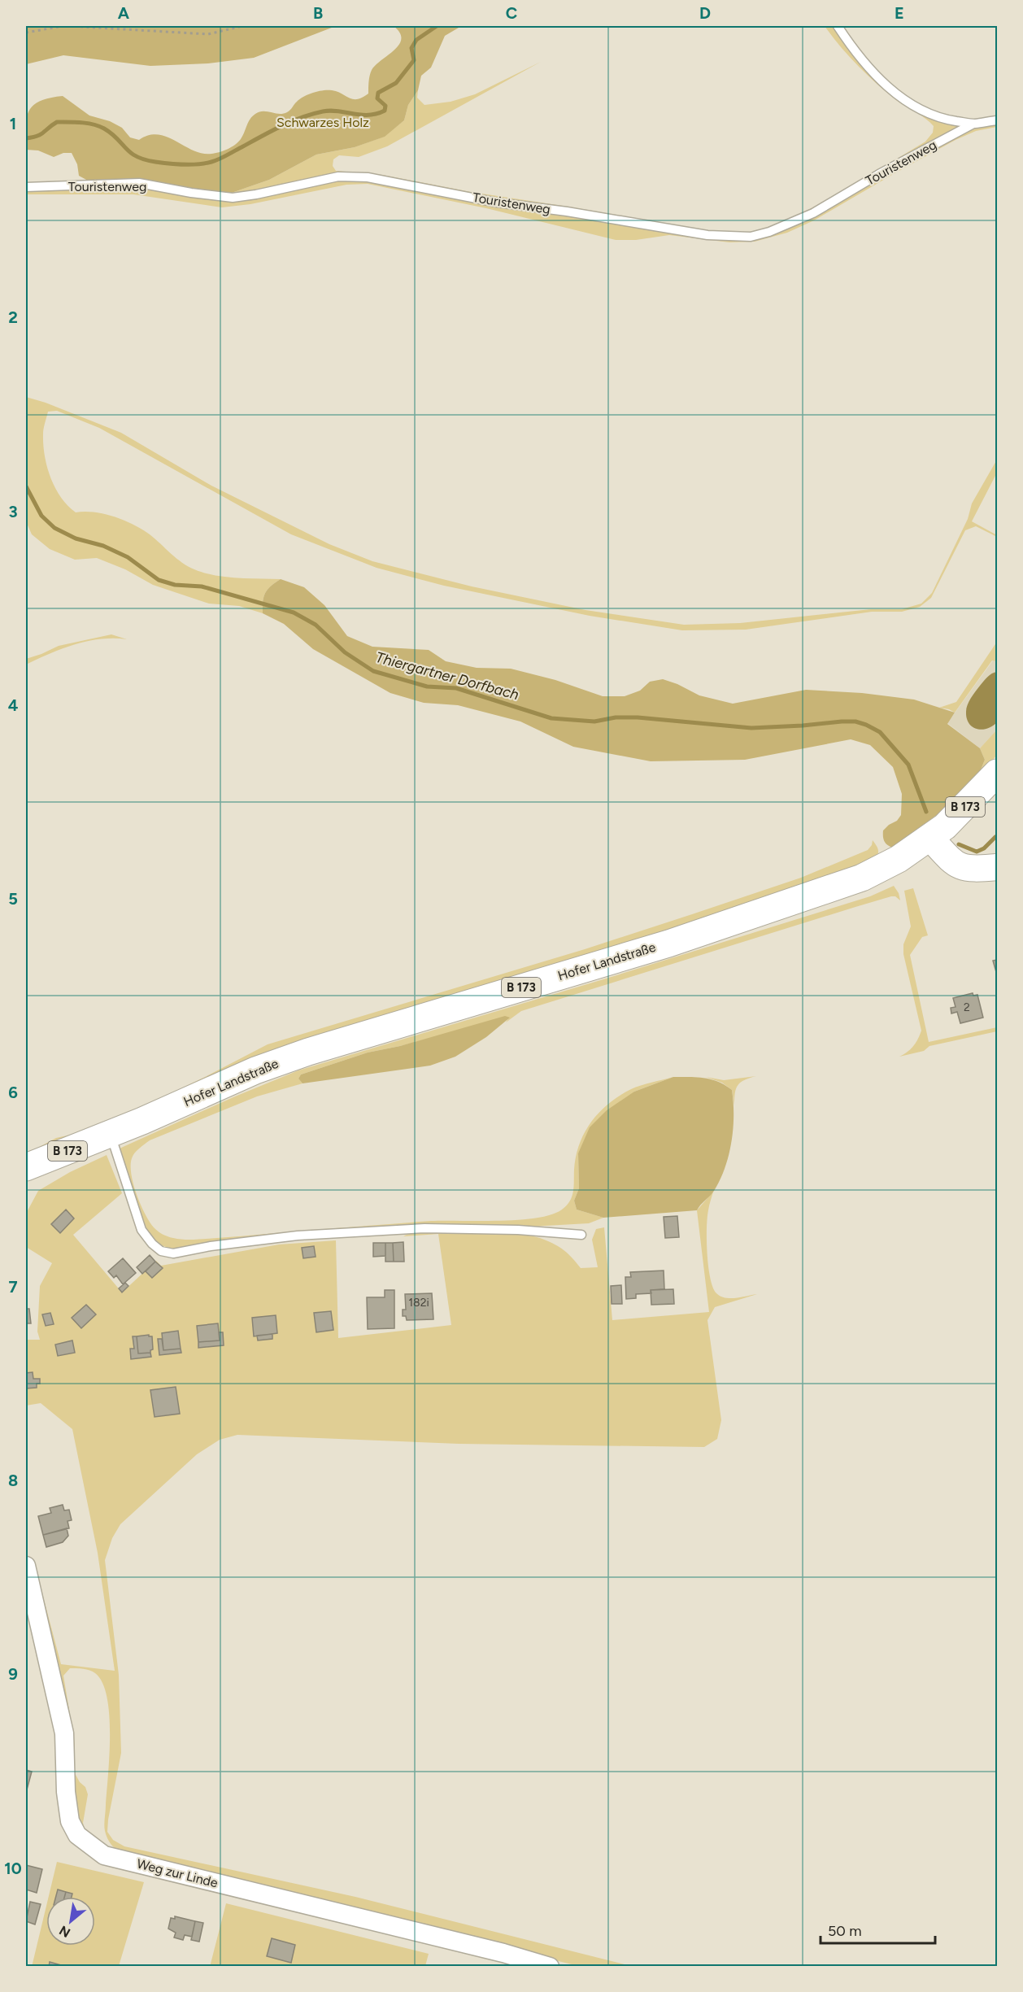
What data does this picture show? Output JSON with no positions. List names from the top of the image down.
{
  "streets": {
    "main road": ["B 173", "Hofer Landstraße"],
    "street": ["Weg zur Linde"],
    "lane": ["Touristenweg"]
  },
  "water": ["Thiergartner Dorfbach"],
  "parks": ["Schwarzes Holz"],
  "house_numbers": ["2", "182i"],
  "scale_bar": "50 m",
  "north": "bottom left",
  "grid": {
    "columns": [
      "A",
      "B",
      "C",
      "D",
      "E"
    ],
    "rows": [
      "1",
      "2",
      "3",
      "4",
      "5",
      "6",
      "7",
      "8",
      "9",
      "10"
    ]
  }
}
